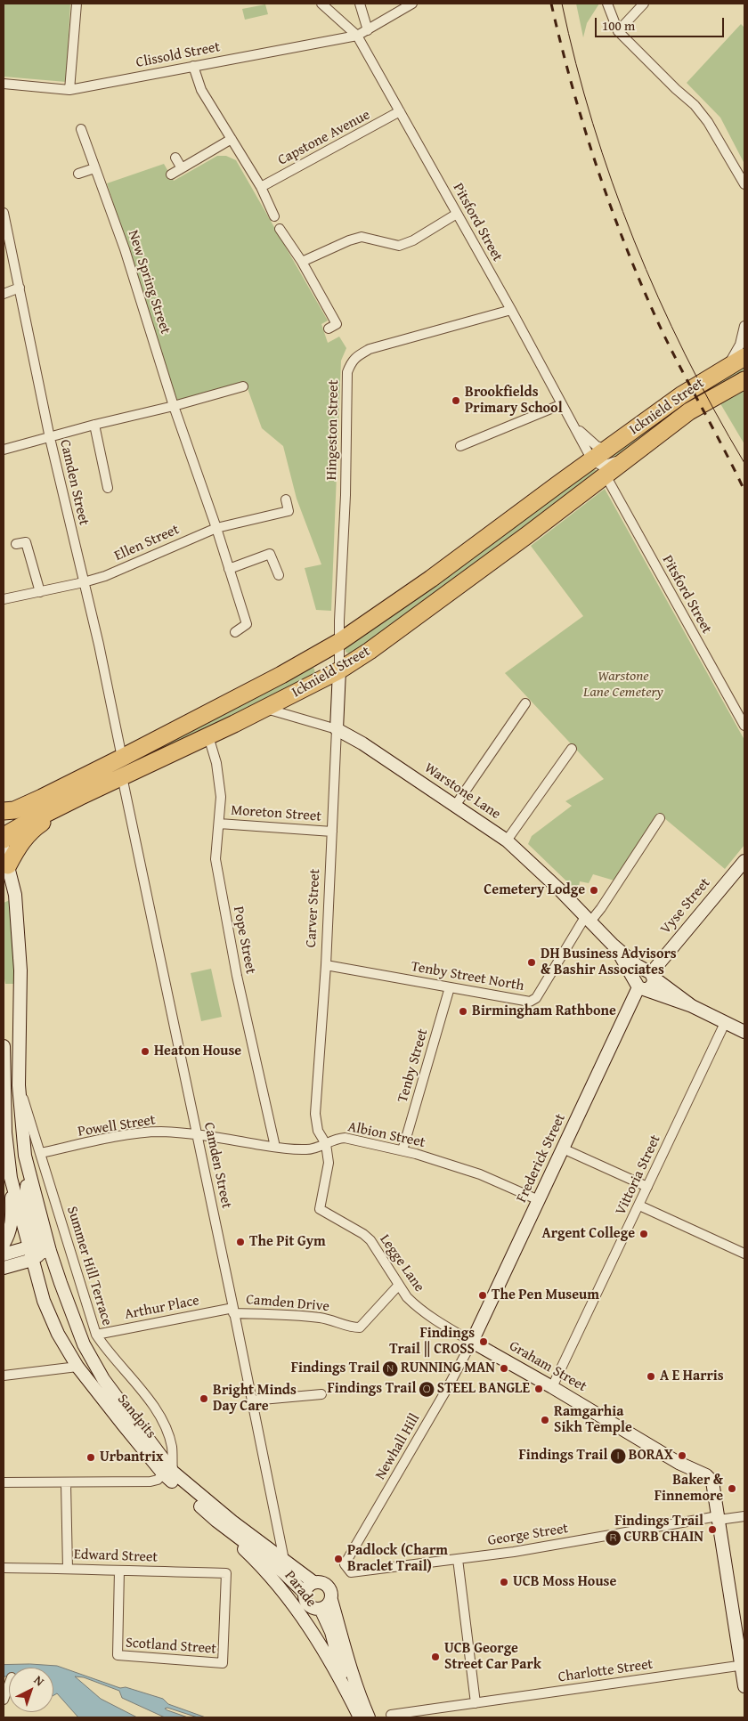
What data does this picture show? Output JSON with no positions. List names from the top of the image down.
{
  "streets": {
    "highway": ["Icknield Street"],
    "main road": [
      "Warstone Lane",
      "Vyse Street",
      "Carver Street",
      "Frederick Street",
      "Graham Street",
      "Sandpits",
      "Parade"
    ],
    "street": [
      "Clissold Street",
      "Capstone Avenue",
      "Pitsford Street",
      "New Spring Street",
      "Hingeston Street",
      "Camden Street",
      "Ellen Street",
      "Moreton Street",
      "Pope Street",
      "Tenby Street North",
      "Tenby Street",
      "Powell Street",
      "Albion Street",
      "Vittoria Street",
      "Legge Lane",
      "Summer Hill Terrace",
      "Camden Drive",
      "Arthur Place",
      "Newhall Hill",
      "George Street",
      "Edward Street",
      "Scotland Street",
      "Charlotte Street"
    ]
  },
  "crossings": [
    ["Clissold Street", "Pitsford Street"],
    ["Capstone Avenue", "Pitsford Street"],
    ["Pitsford Street", "Icknield Street"],
    ["Pitsford Street", "Hingeston Street"],
    ["New Spring Street", "Ellen Street"],
    ["Icknield Street", "Hingeston Street"],
    ["Icknield Street", "Camden Street"],
    ["Icknield Street", "Warstone Lane"],
    ["Icknield Street", "Carver Street"],
    ["Icknield Street", "Pope Street"],
    ["Camden Street", "Ellen Street"],
    ["Camden Street", "Powell Street"],
    ["Camden Street", "Albion Street"],
    ["Camden Street", "Camden Drive"],
    ["Camden Street", "Arthur Place"],
    ["Camden Street", "Sandpits"],
    ["Warstone Lane", "Vyse Street"],
    ["Warstone Lane", "Carver Street"],
    ["Warstone Lane", "Tenby Street North"],
    ["Warstone Lane", "Frederick Street"],
    ["Warstone Lane", "Vittoria Street"],
    ["Moreton Street", "Carver Street"],
    ["Moreton Street", "Pope Street"],
    ["Carver Street", "Tenby Street North"],
    ["Carver Street", "Albion Street"],
    ["Carver Street", "Legge Lane"],
    ["Pope Street", "Albion Street"],
    ["Tenby Street North", "Tenby Street"],
    ["Tenby Street", "Albion Street"],
    ["Powell Street", "Albion Street"],
    ["Powell Street", "Summer Hill Terrace"],
    ["Albion Street", "Frederick Street"],
    ["Albion Street", "Legge Lane"],
    ["Frederick Street", "Legge Lane"],
    ["Frederick Street", "Graham Street"],
    ["Frederick Street", "Newhall Hill"],
    ["Vittoria Street", "Graham Street"],
    ["Legge Lane", "Camden Drive"],
    ["Legge Lane", "Graham Street"],
    ["Legge Lane", "Newhall Hill"],
    ["Summer Hill Terrace", "Arthur Place"],
    ["Summer Hill Terrace", "Sandpits"],
    ["Camden Drive", "Arthur Place"],
    ["Graham Street", "Newhall Hill"],
    ["Graham Street", "George Street"],
    ["Graham Street", "Charlotte Street"],
    ["Sandpits", "Parade"],
    ["Newhall Hill", "George Street"],
    ["Edward Street", "Scotland Street"]
  ],
  "parks": ["Warstone Lane Cemetery"],
  "places": [
    "Brookfields Primary School",
    "Cemetery Lodge",
    "DH Business Advisors & Bashir Associates",
    "Birmingham Rathbone",
    "Heaton House",
    "Argent College",
    "The Pit Gym",
    "The Pen Museum",
    "Findings Trail ‖ CROSS",
    "Findings Trail 🅝 RUNNING MAN",
    "A E Harris",
    "Findings Trail 🅞 STEEL BANGLE",
    "Bright Minds Day Care",
    "Ramgarhia Sikh Temple",
    "Findings Trail 🅘 BORAX",
    "Urbantrix",
    "Baker & Finnemore",
    "Findings Trail 🅡 CURB CHAIN",
    "Padlock (Charm Braclet Trail)",
    "UCB Moss House",
    "UCB George Street Car Park"
  ],
  "scale_bar": "100 m",
  "north": "top right"
}
